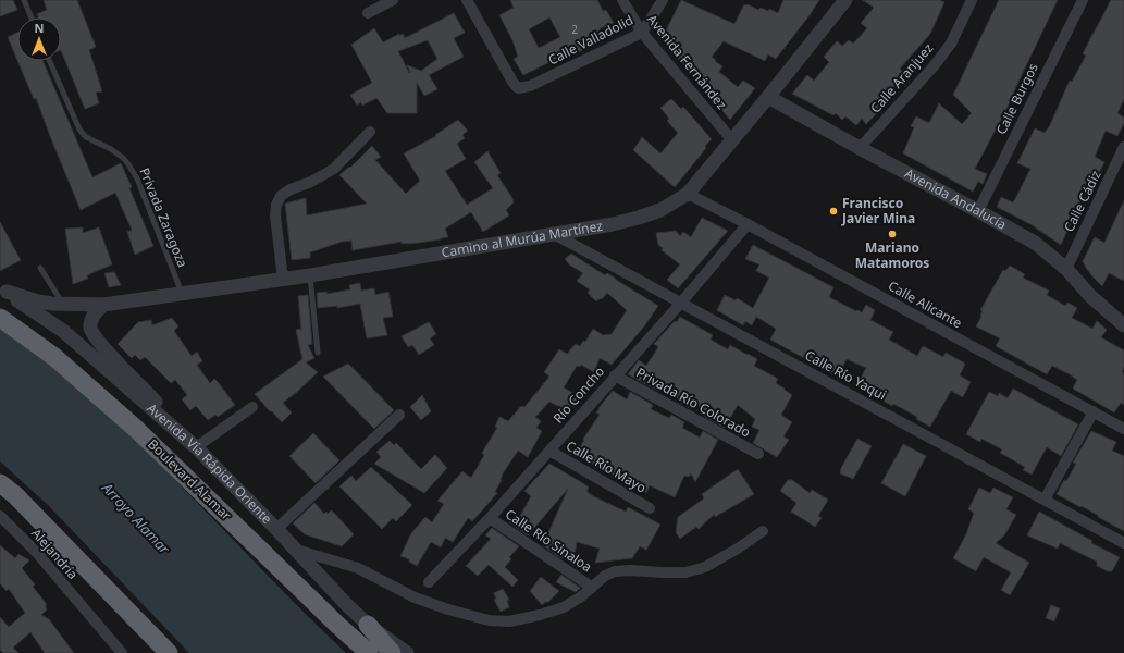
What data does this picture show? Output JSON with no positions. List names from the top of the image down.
{
  "streets": {
    "highway": ["Boulevard Alamar"],
    "street": [
      "Calle Valladolid",
      "Avenida Fernández",
      "Calle Aranjuez",
      "Calle Burgos",
      "Avenida Andalucía",
      "Calle Cádiz",
      "Camino al Murúa Martínez",
      "Calle Alicante",
      "Calle Río Yaqui",
      "Río Concho",
      "Privada Río Colorado",
      "Avenida Vía Rápida Oriente",
      "Calle Río Mayo",
      "Calle Río Sinaloa",
      "Alejandría"
    ],
    "lane": ["Privada Zaragoza"]
  },
  "crossings": [
    ["Calle Valladolid", "Avenida Fernández"],
    ["Avenida Fernández", "Camino al Murúa Martínez"],
    ["Calle Aranjuez", "Avenida Andalucía"],
    ["Calle Burgos", "Avenida Andalucía"],
    ["Avenida Andalucía", "Calle Cádiz"],
    ["Avenida Andalucía", "Camino al Murúa Martínez"],
    ["Privada Zaragoza", "Camino al Murúa Martínez"],
    ["Camino al Murúa Martínez", "Calle Alicante"],
    ["Camino al Murúa Martínez", "Calle Río Yaqui"],
    ["Camino al Murúa Martínez", "Avenida Vía Rápida Oriente"],
    ["Calle Alicante", "Río Concho"],
    ["Calle Río Yaqui", "Río Concho"],
    ["Río Concho", "Privada Río Colorado"],
    ["Río Concho", "Calle Río Mayo"],
    ["Río Concho", "Calle Río Sinaloa"]
  ],
  "water": ["Arroyo Alamar"],
  "places": ["Francisco Javier Mina", "Mariano Matamoros"],
  "house_numbers": ["2"],
  "north": "top"
}
